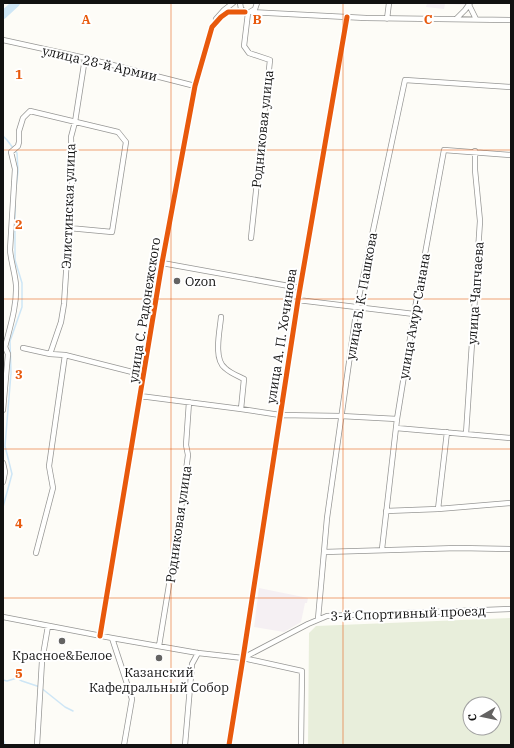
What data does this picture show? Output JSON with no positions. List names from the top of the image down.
{
  "streets": {
    "street": [
      "улица 28-й Армии",
      "Родниковая улица",
      "Элистинская улица",
      "улица Чапчаева",
      "улица Б. К. Пашкова",
      "улица С. Радонежского",
      "улица Амур-Санана",
      "улица А. П. Хочинова",
      "3-й Спортивный проезд"
    ]
  },
  "crossings": [
    ["улица 28-й Армии", "Элистинская улица"],
    ["улица 28-й Армии", "улица С. Радонежского"],
    ["улица Чапчаева", "улица Амур-Санана"],
    ["улица Б. К. Пашкова", "3-й Спортивный проезд"],
    ["улица А. П. Хочинова", "3-й Спортивный проезд"]
  ],
  "places": ["Ozon", "Красное&Белое", "Казанский Кафедральный Собор"],
  "north": "left",
  "grid": {
    "columns": ["A", "B", "C"],
    "rows": [
      "1",
      "2",
      "3",
      "4",
      "5"
    ]
  }
}
